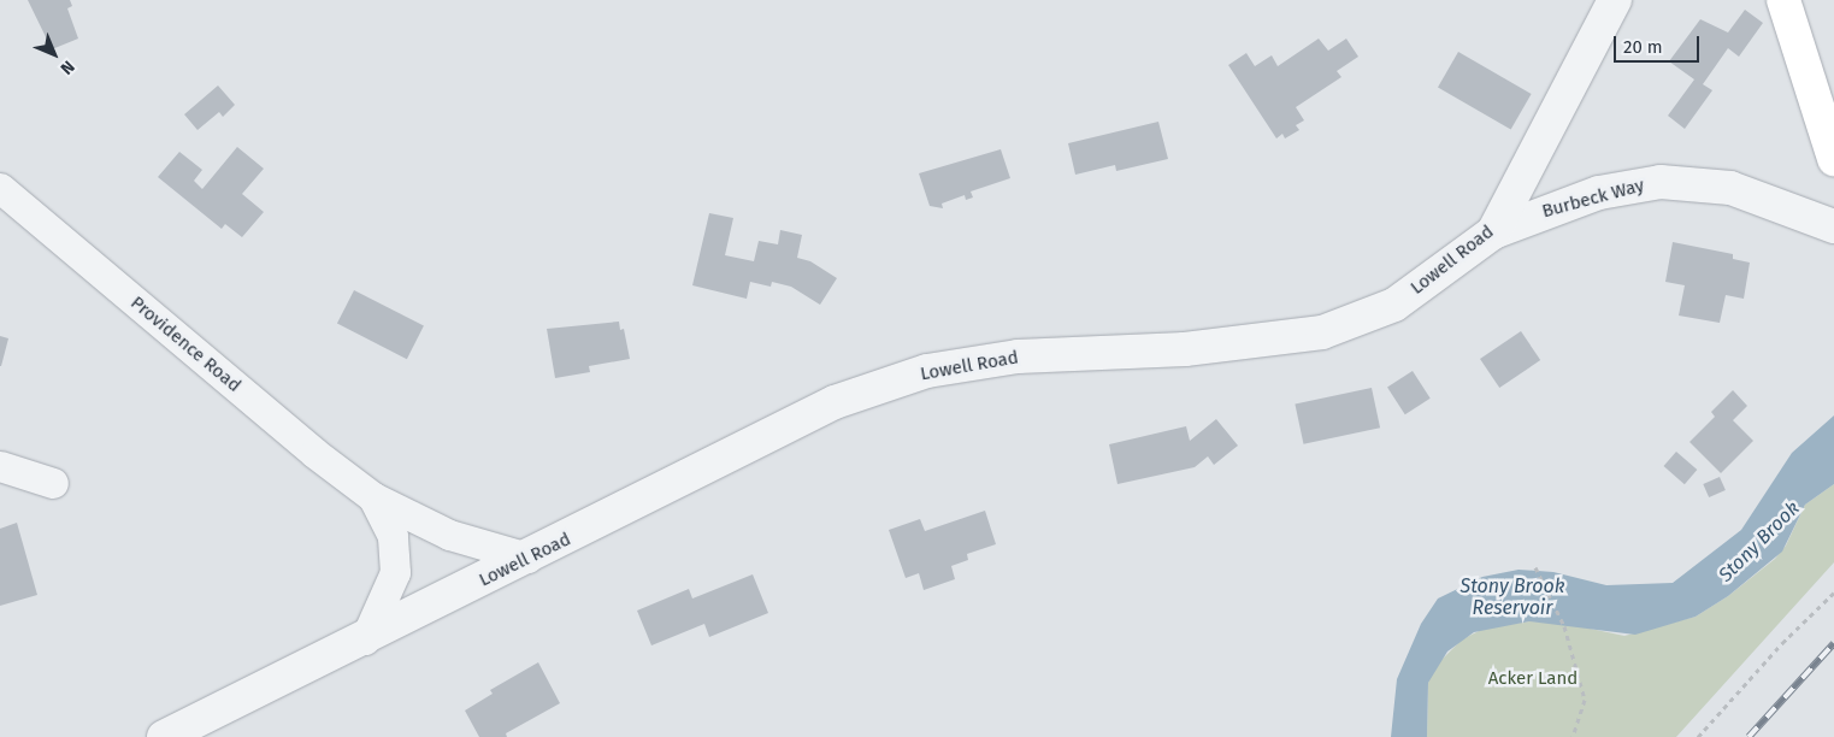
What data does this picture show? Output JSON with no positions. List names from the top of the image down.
{
  "streets": {
    "street": ["Burbeck Way", "Lowell Road", "Providence Road"]
  },
  "crossings": [
    ["Burbeck Way", "Lowell Road"],
    ["Lowell Road", "Providence Road"]
  ],
  "water": ["Stony Brook", "Stony Brook Reservoir"],
  "parks": ["Acker Land"],
  "scale_bar": "20 m",
  "north": "bottom right"
}
